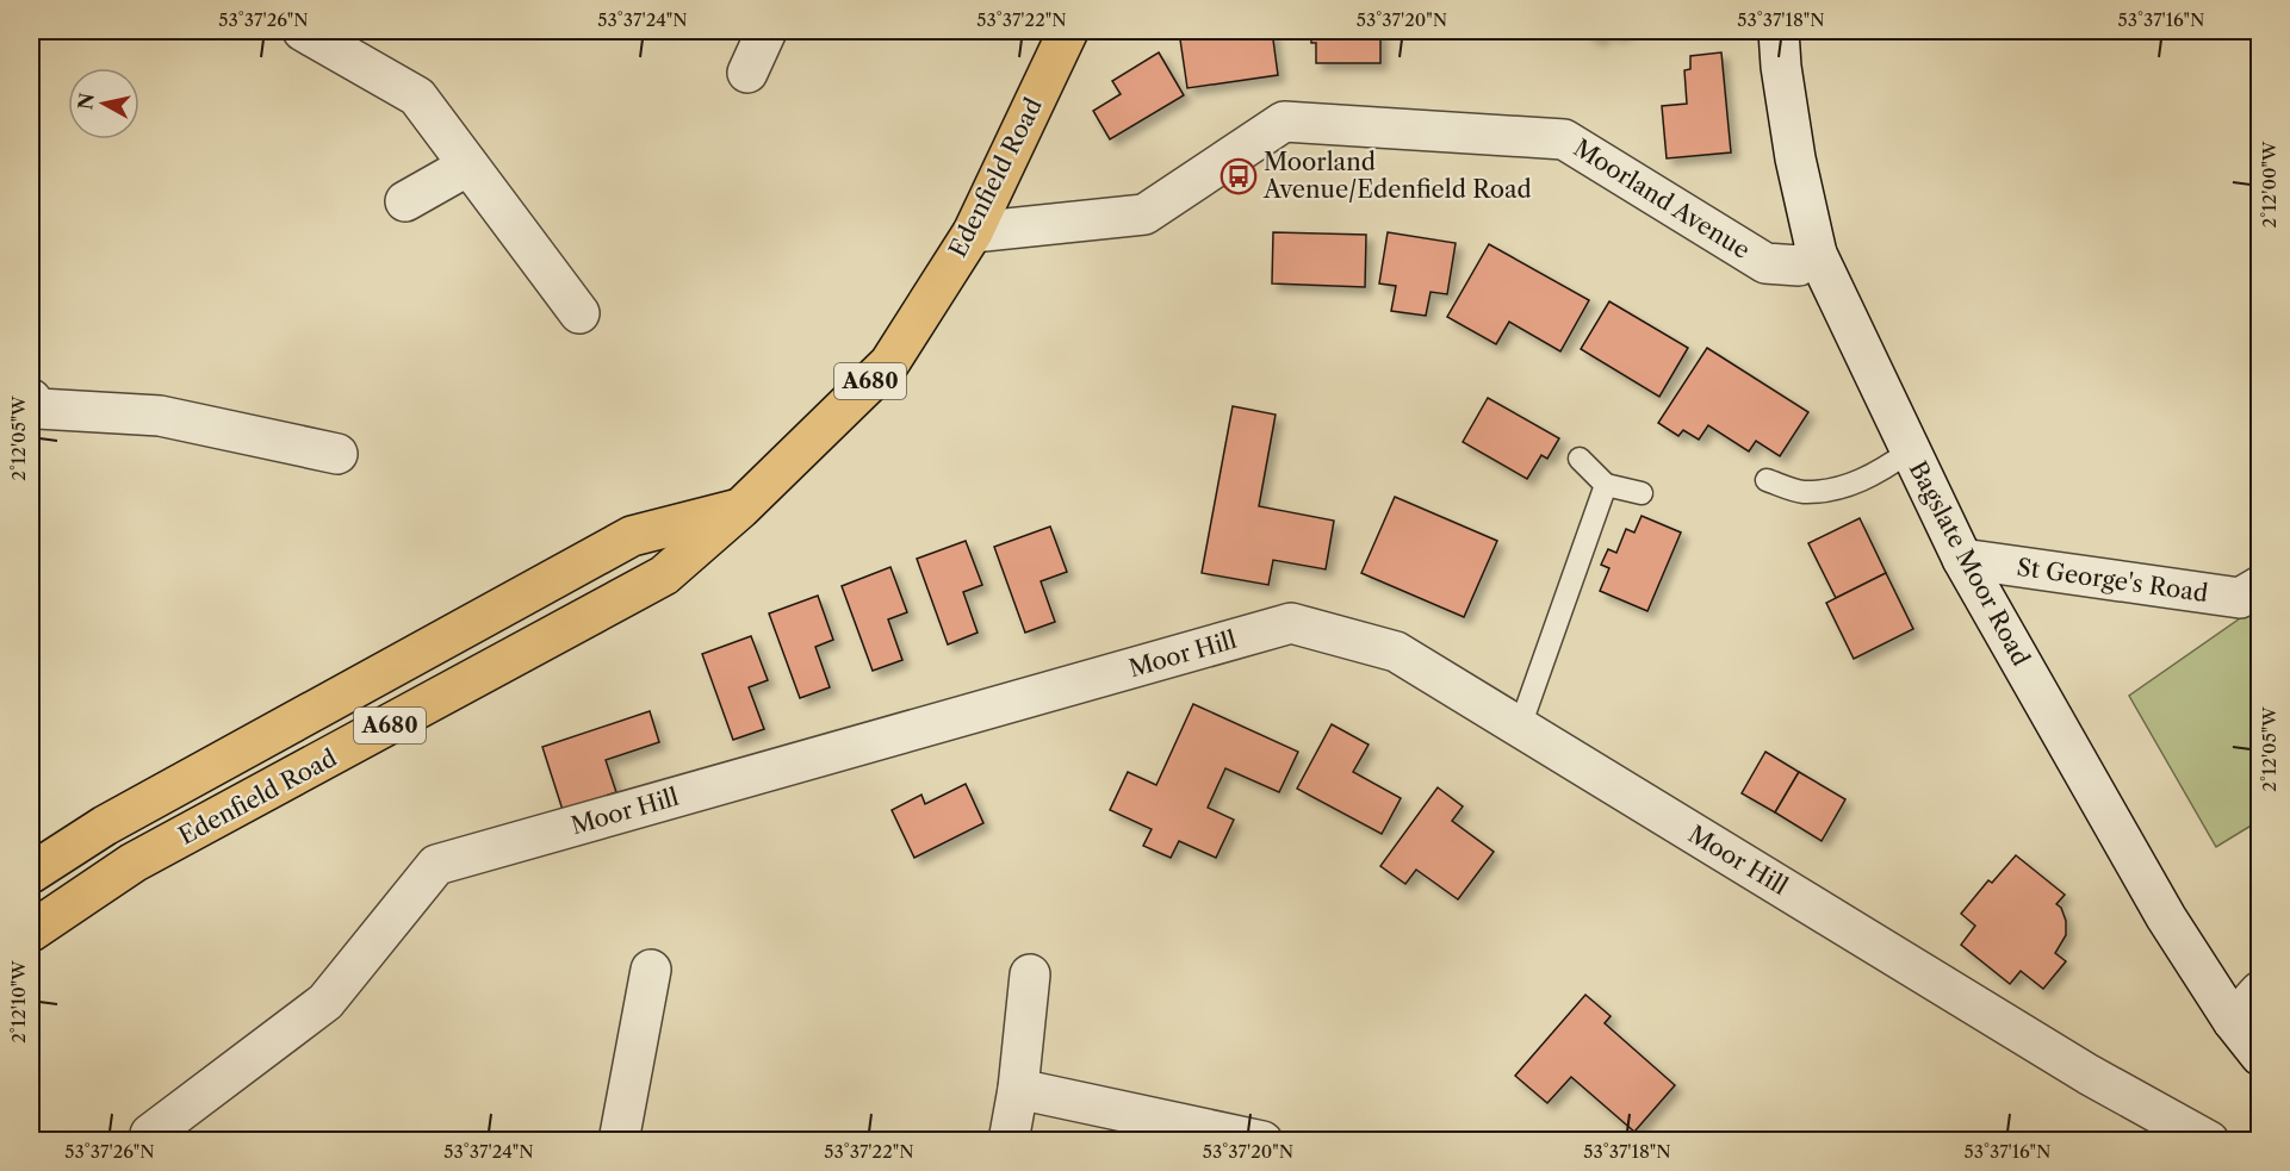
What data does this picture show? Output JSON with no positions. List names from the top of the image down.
{
  "streets": {
    "main road": ["Edenfield Road", "A680"],
    "street": [
      "Moorland Avenue",
      "Bagslate Moor Road",
      "St George's Road",
      "Moor Hill"
    ]
  },
  "crossings": [
    ["Edenfield Road", "Moorland Avenue"],
    ["Moorland Avenue", "Bagslate Moor Road"],
    ["Bagslate Moor Road", "St George's Road"]
  ],
  "places": {
    "bus stop": ["Moorland Avenue/Edenfield Road"]
  },
  "north": "left",
  "coordinates": [
    "53°37'26\"N",
    "53°37'24\"N",
    "53°37'22\"N",
    "53°37'20\"N",
    "53°37'18\"N",
    "53°37'16\"N",
    "2°12'00\"W",
    "2°12'05\"W",
    "2°12'10\"W"
  ]
}
